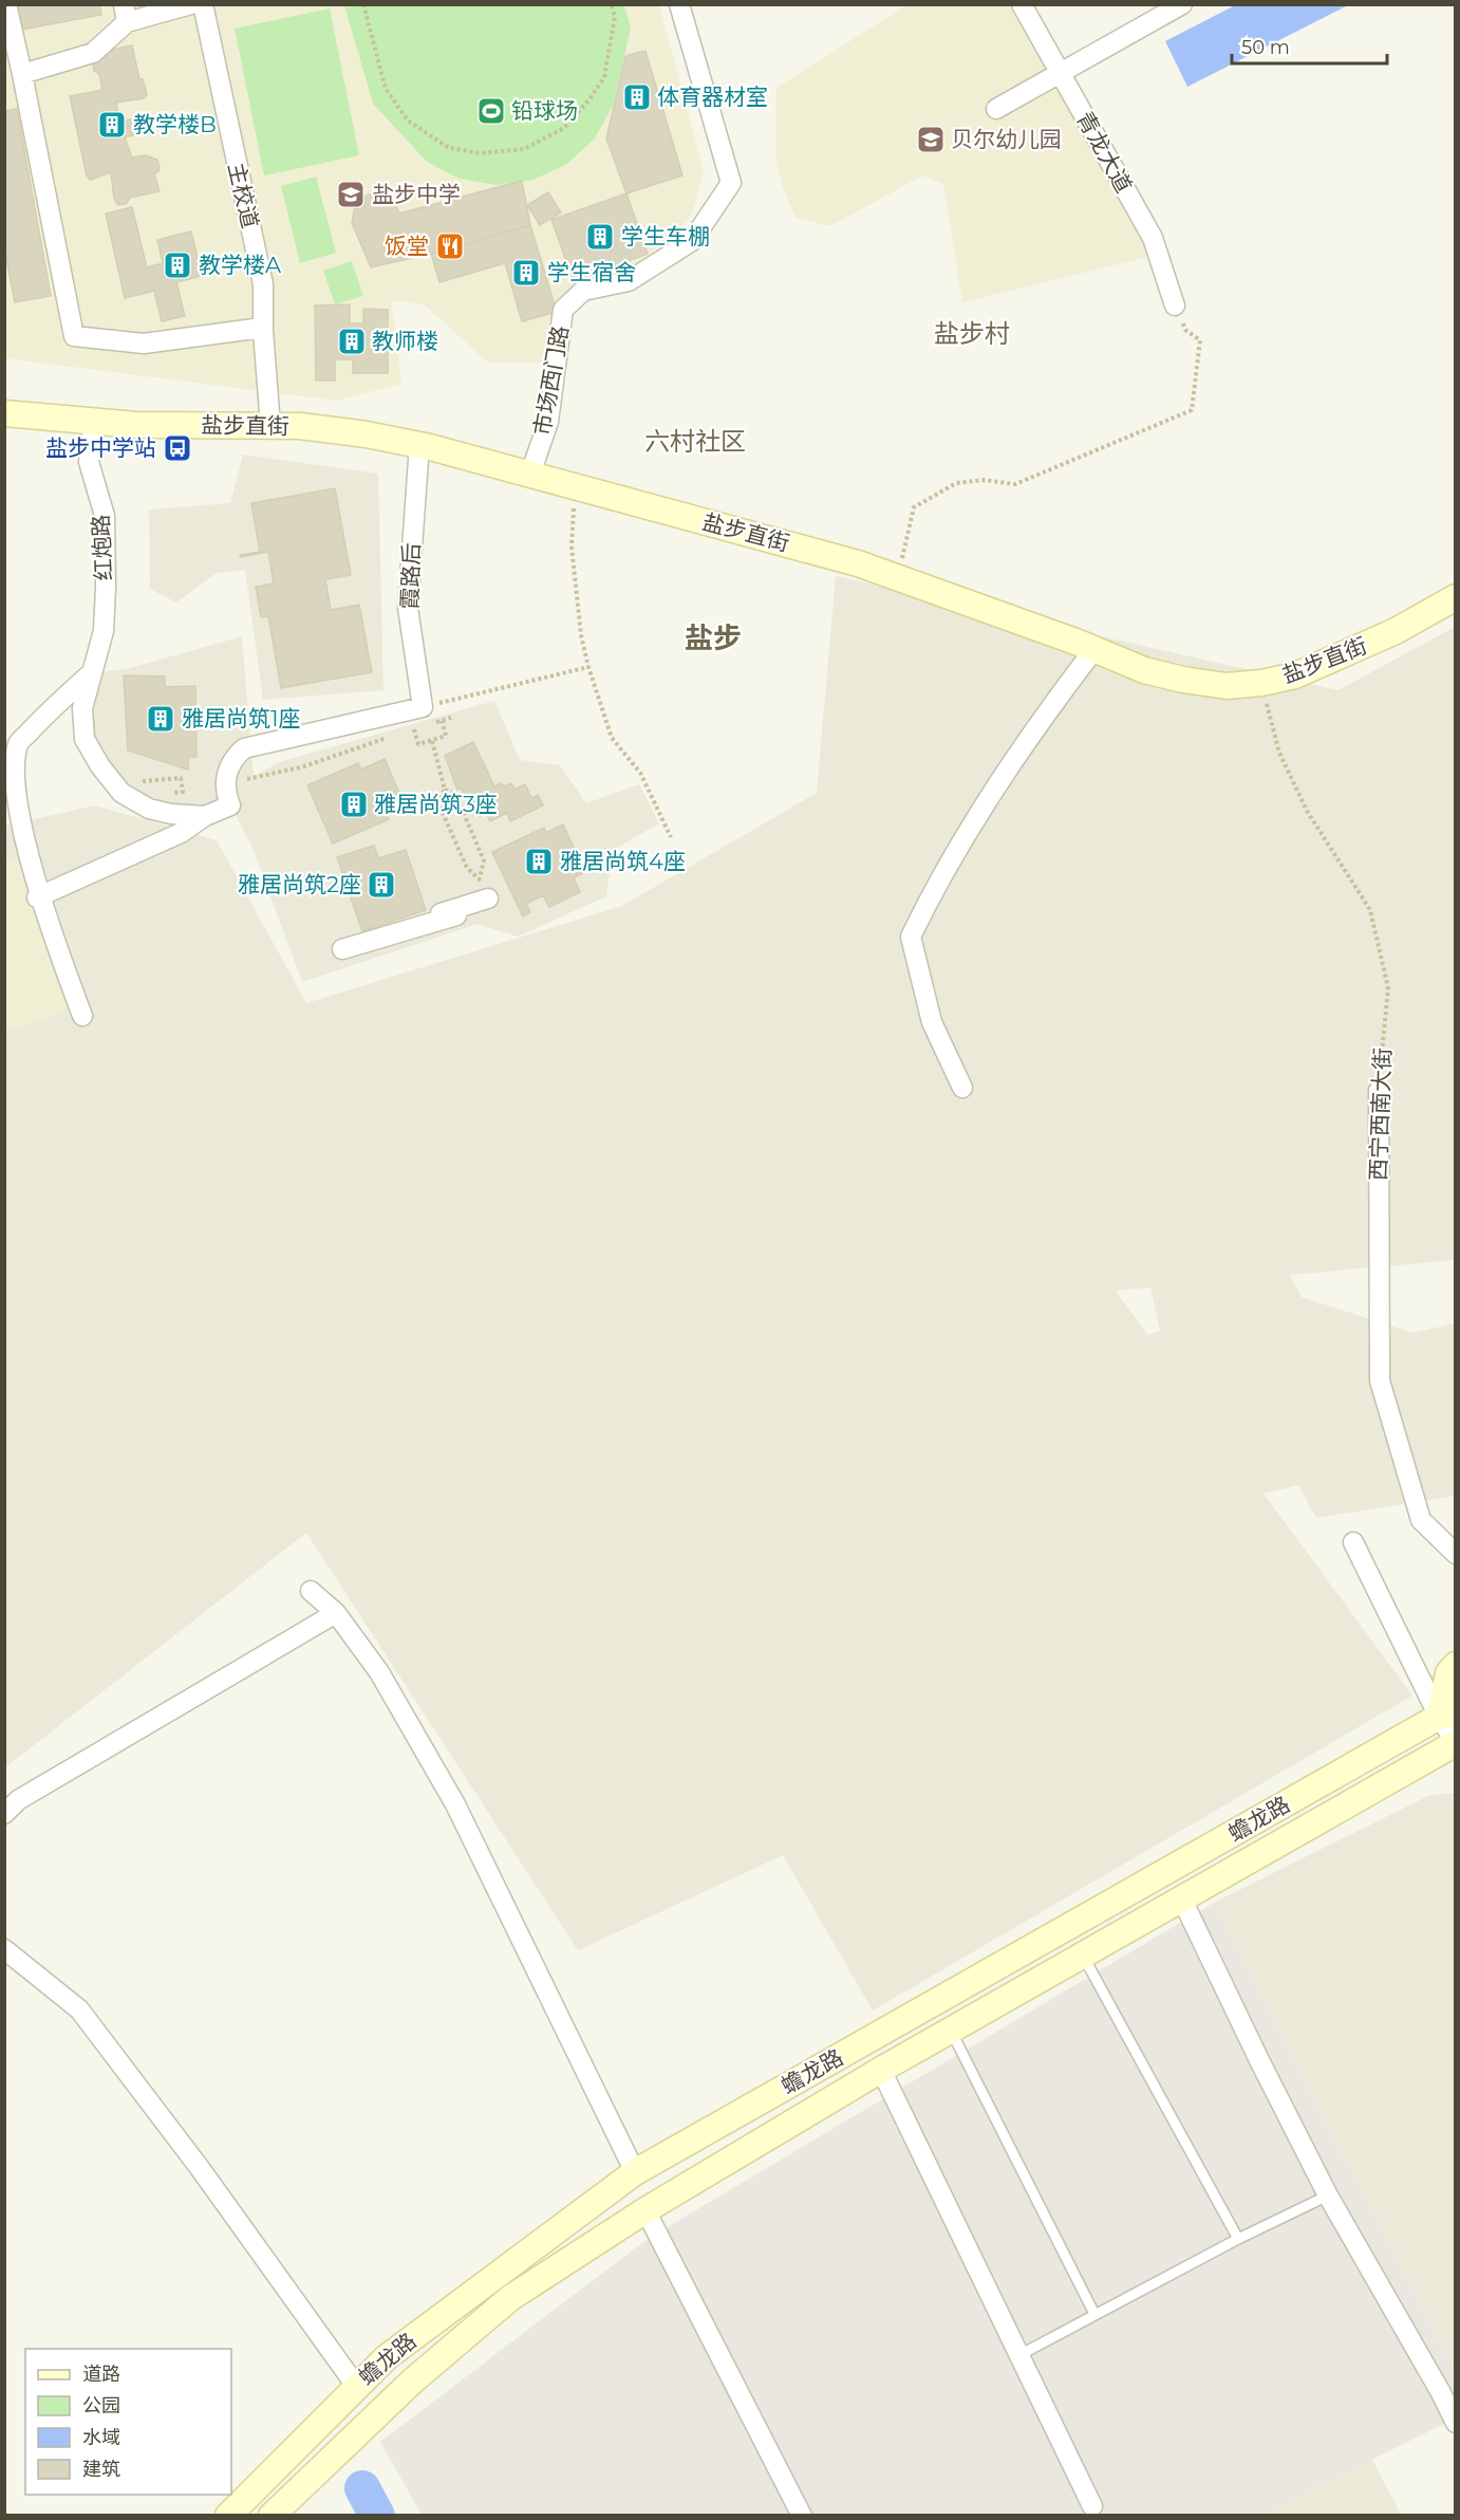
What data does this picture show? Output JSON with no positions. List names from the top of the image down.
{
  "streets": {
    "street": [
      "青龙大道",
      "主校道",
      "市场西门路",
      "盐步直街",
      "红炮路",
      "霞路后",
      "西宁西南大街",
      "蟾龙路"
    ]
  },
  "crossings": [
    ["主校道", "盐步直街"],
    ["市场西门路", "盐步直街"],
    ["盐步直街", "红炮路"],
    ["盐步直街", "霞路后"],
    ["盐步直街", "西宁西南大街"]
  ],
  "districts": ["盐步村", "六村社区", "盐步"],
  "places": {
    "building": [
      "体育器材室",
      "教学楼B",
      "学生车棚",
      "教学楼A",
      "学生宿舍",
      "教师楼",
      "雅居尚筑1座",
      "雅居尚筑3座",
      "雅居尚筑4座",
      "雅居尚筑2座"
    ],
    "sports": ["铅球场"],
    "school or university": ["贝尔幼儿园", "盐步中学"],
    "restaurant": ["饭堂"],
    "bus stop": ["盐步中学站"]
  },
  "legend": [
    "道路",
    "公园",
    "水域",
    "建筑"
  ],
  "scale_bar": "50 m"
}
